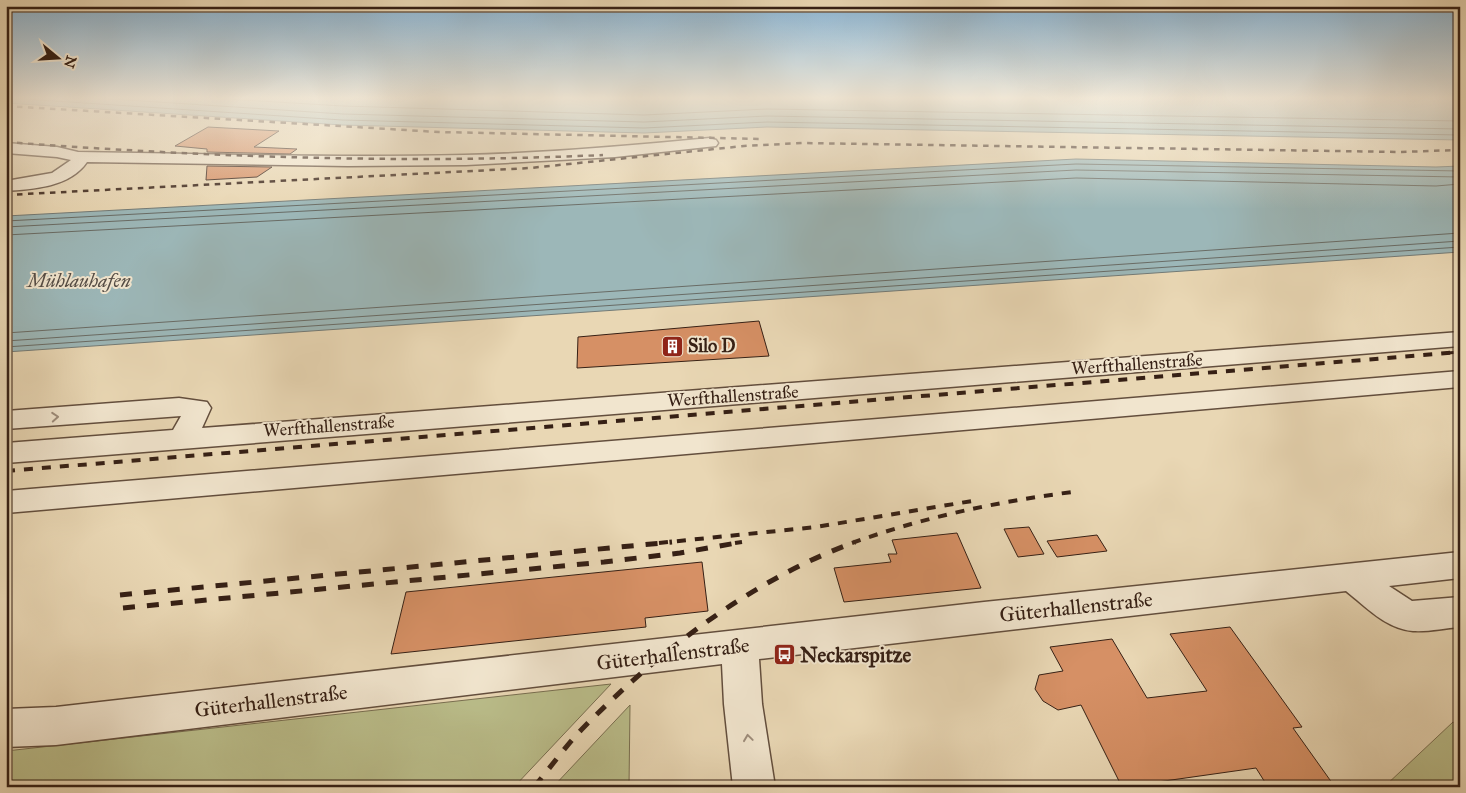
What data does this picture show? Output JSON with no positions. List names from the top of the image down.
{
  "streets": {
    "street": ["Werfthallenstraße", "Güterhallenstraße"]
  },
  "water": ["Mühlauhafen"],
  "places": {
    "building": ["Silo D"],
    "bus stop": ["Neckarspitze"]
  },
  "north": "right"
}
